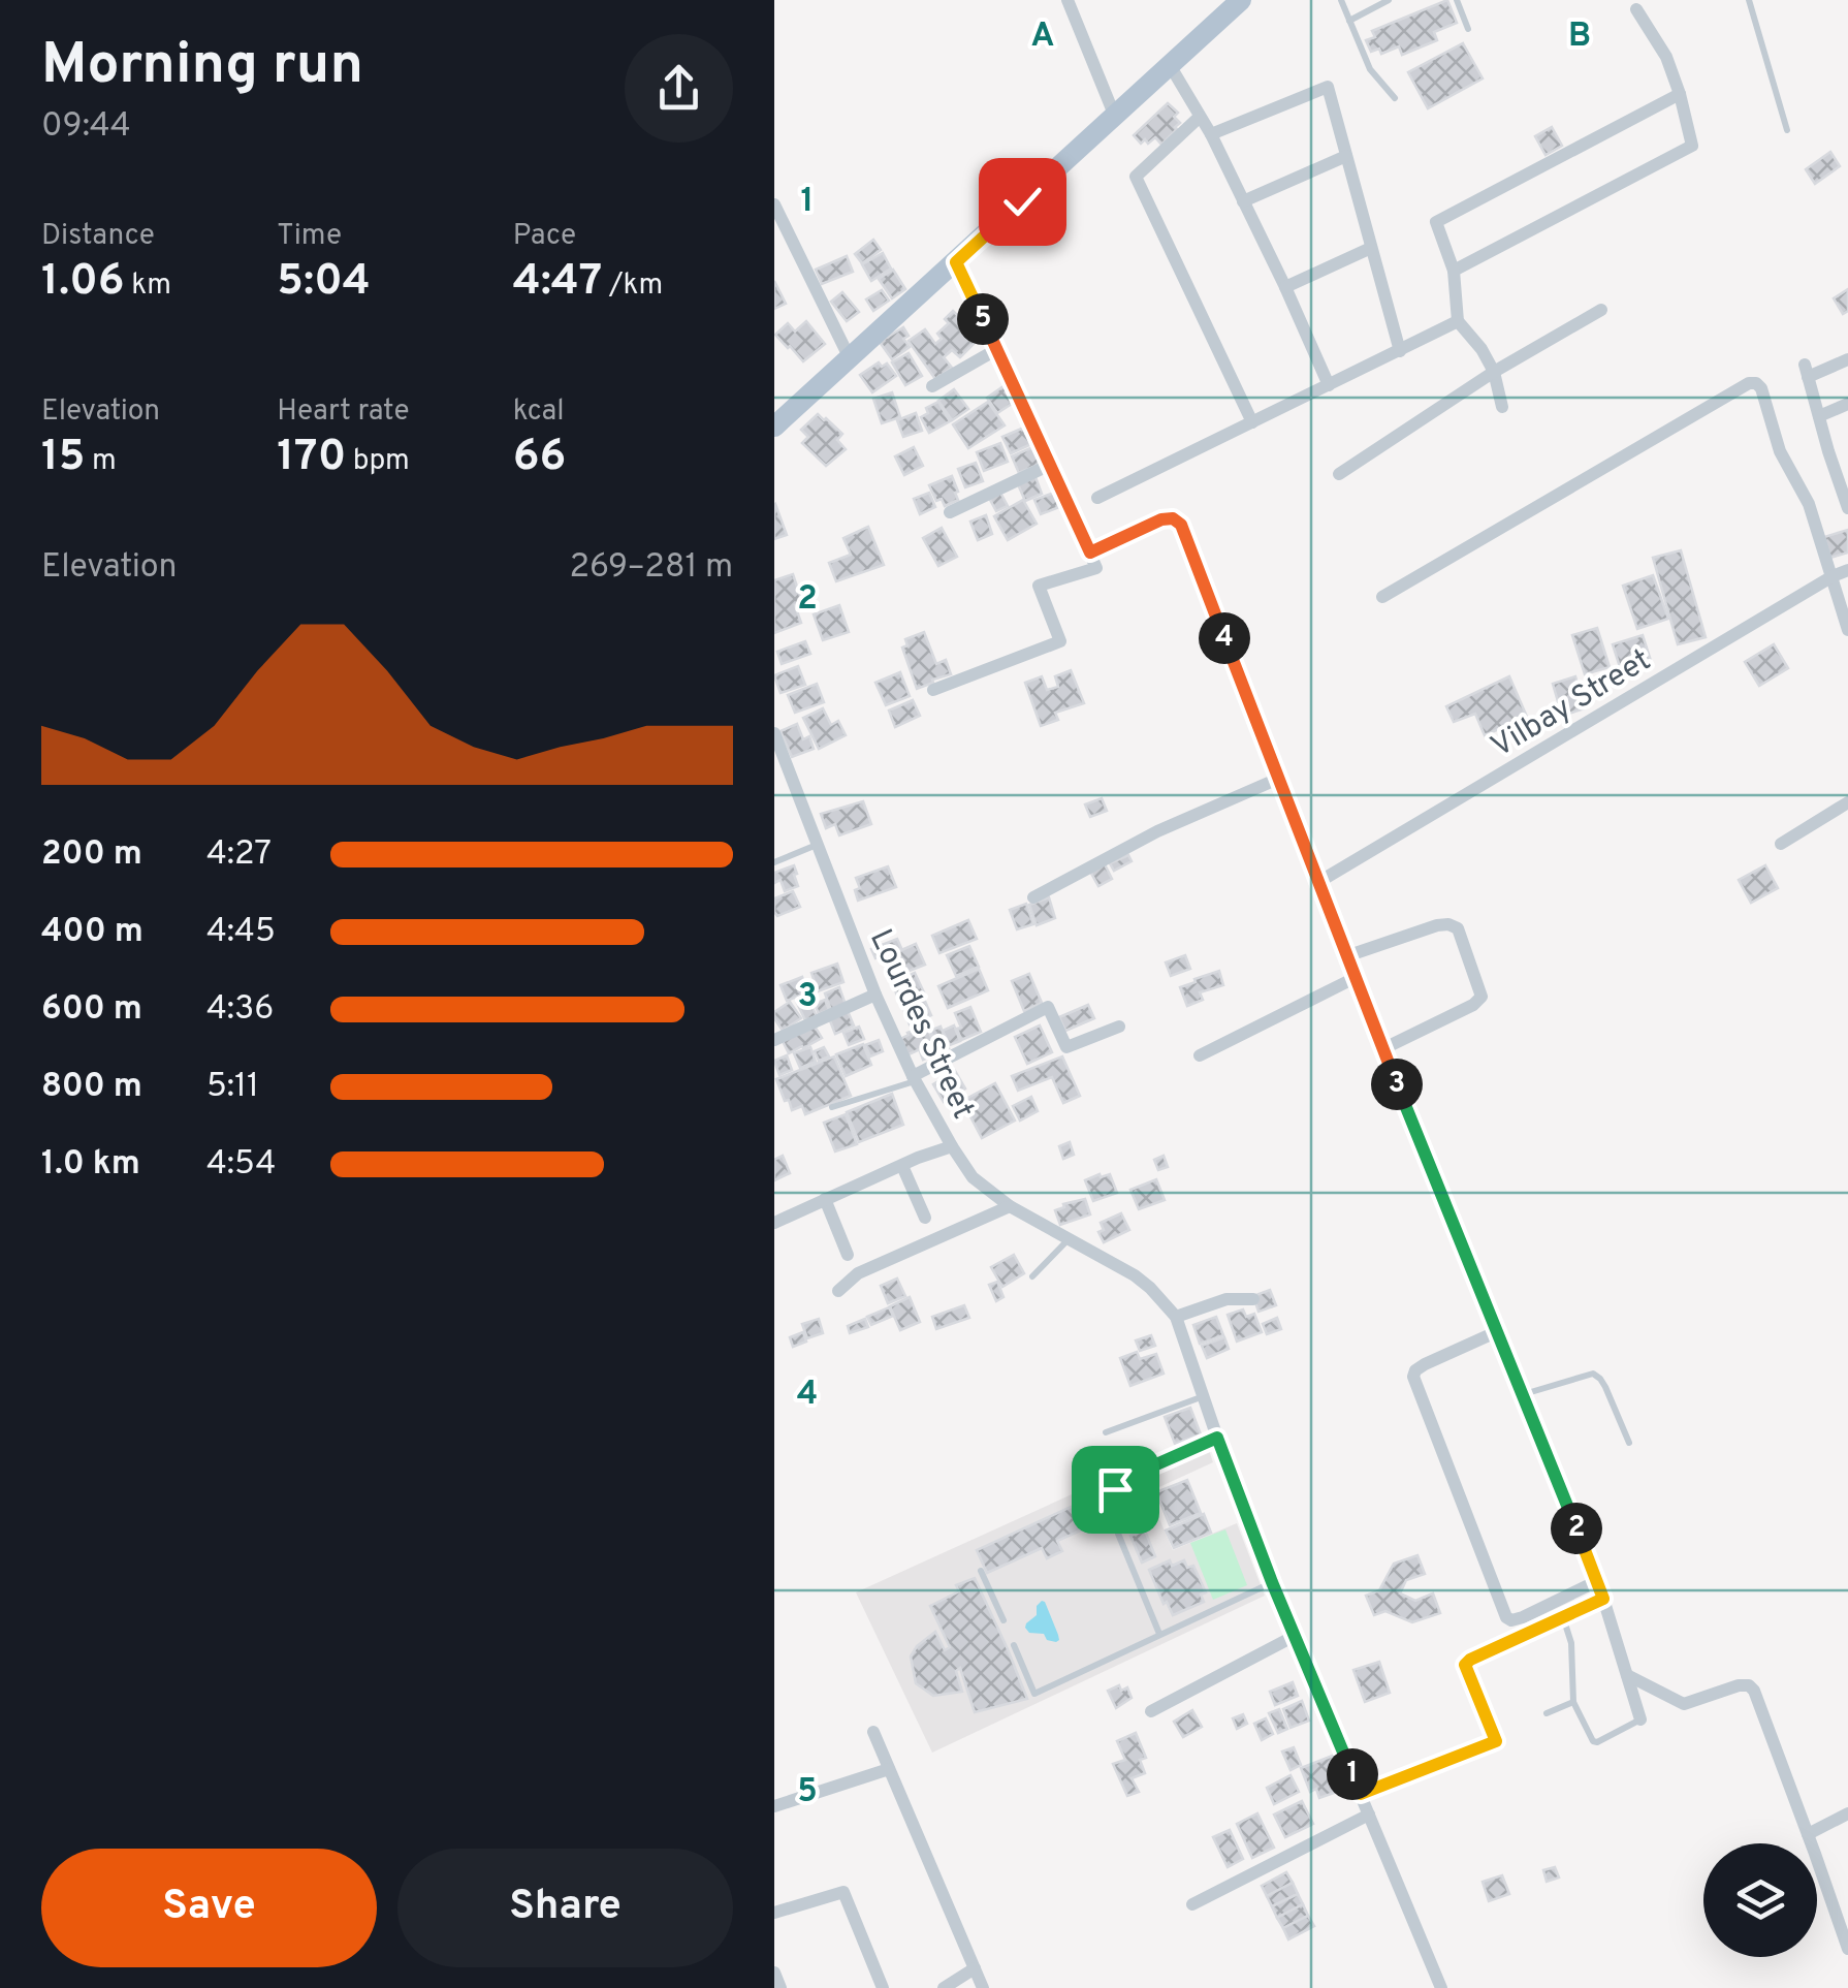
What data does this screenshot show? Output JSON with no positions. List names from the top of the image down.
{
  "streets": {
    "street": ["Vilbay Street", "Lourdes Street"]
  },
  "page": {
    "heading": ["Morning run", "09:44"],
    "stats": [
      ["Distance", "1.06 km"],
      ["Time", "5:04"],
      ["Pace", "4:47 /km"],
      ["Elevation", "15 m"],
      ["Heart rate", "170 bpm"],
      ["kcal", "66"]
    ],
    "pins": [
      "5",
      "4",
      "3",
      "2",
      "1"
    ],
    "chart": ["Elevation", "269–281 m"],
    "list": [
      {
        "name": "200 m",
        "note": "4:27"
      },
      {
        "name": "400 m",
        "note": "4:45"
      },
      {
        "name": "600 m",
        "note": "4:36"
      },
      {
        "name": "800 m",
        "note": "5:11"
      },
      {
        "name": "1.0 km",
        "note": "4:54"
      }
    ],
    "buttons": ["Save", "Share"]
  },
  "grid": {
    "columns": ["A", "B"],
    "rows": [
      "1",
      "2",
      "3",
      "4",
      "5"
    ]
  }
}
